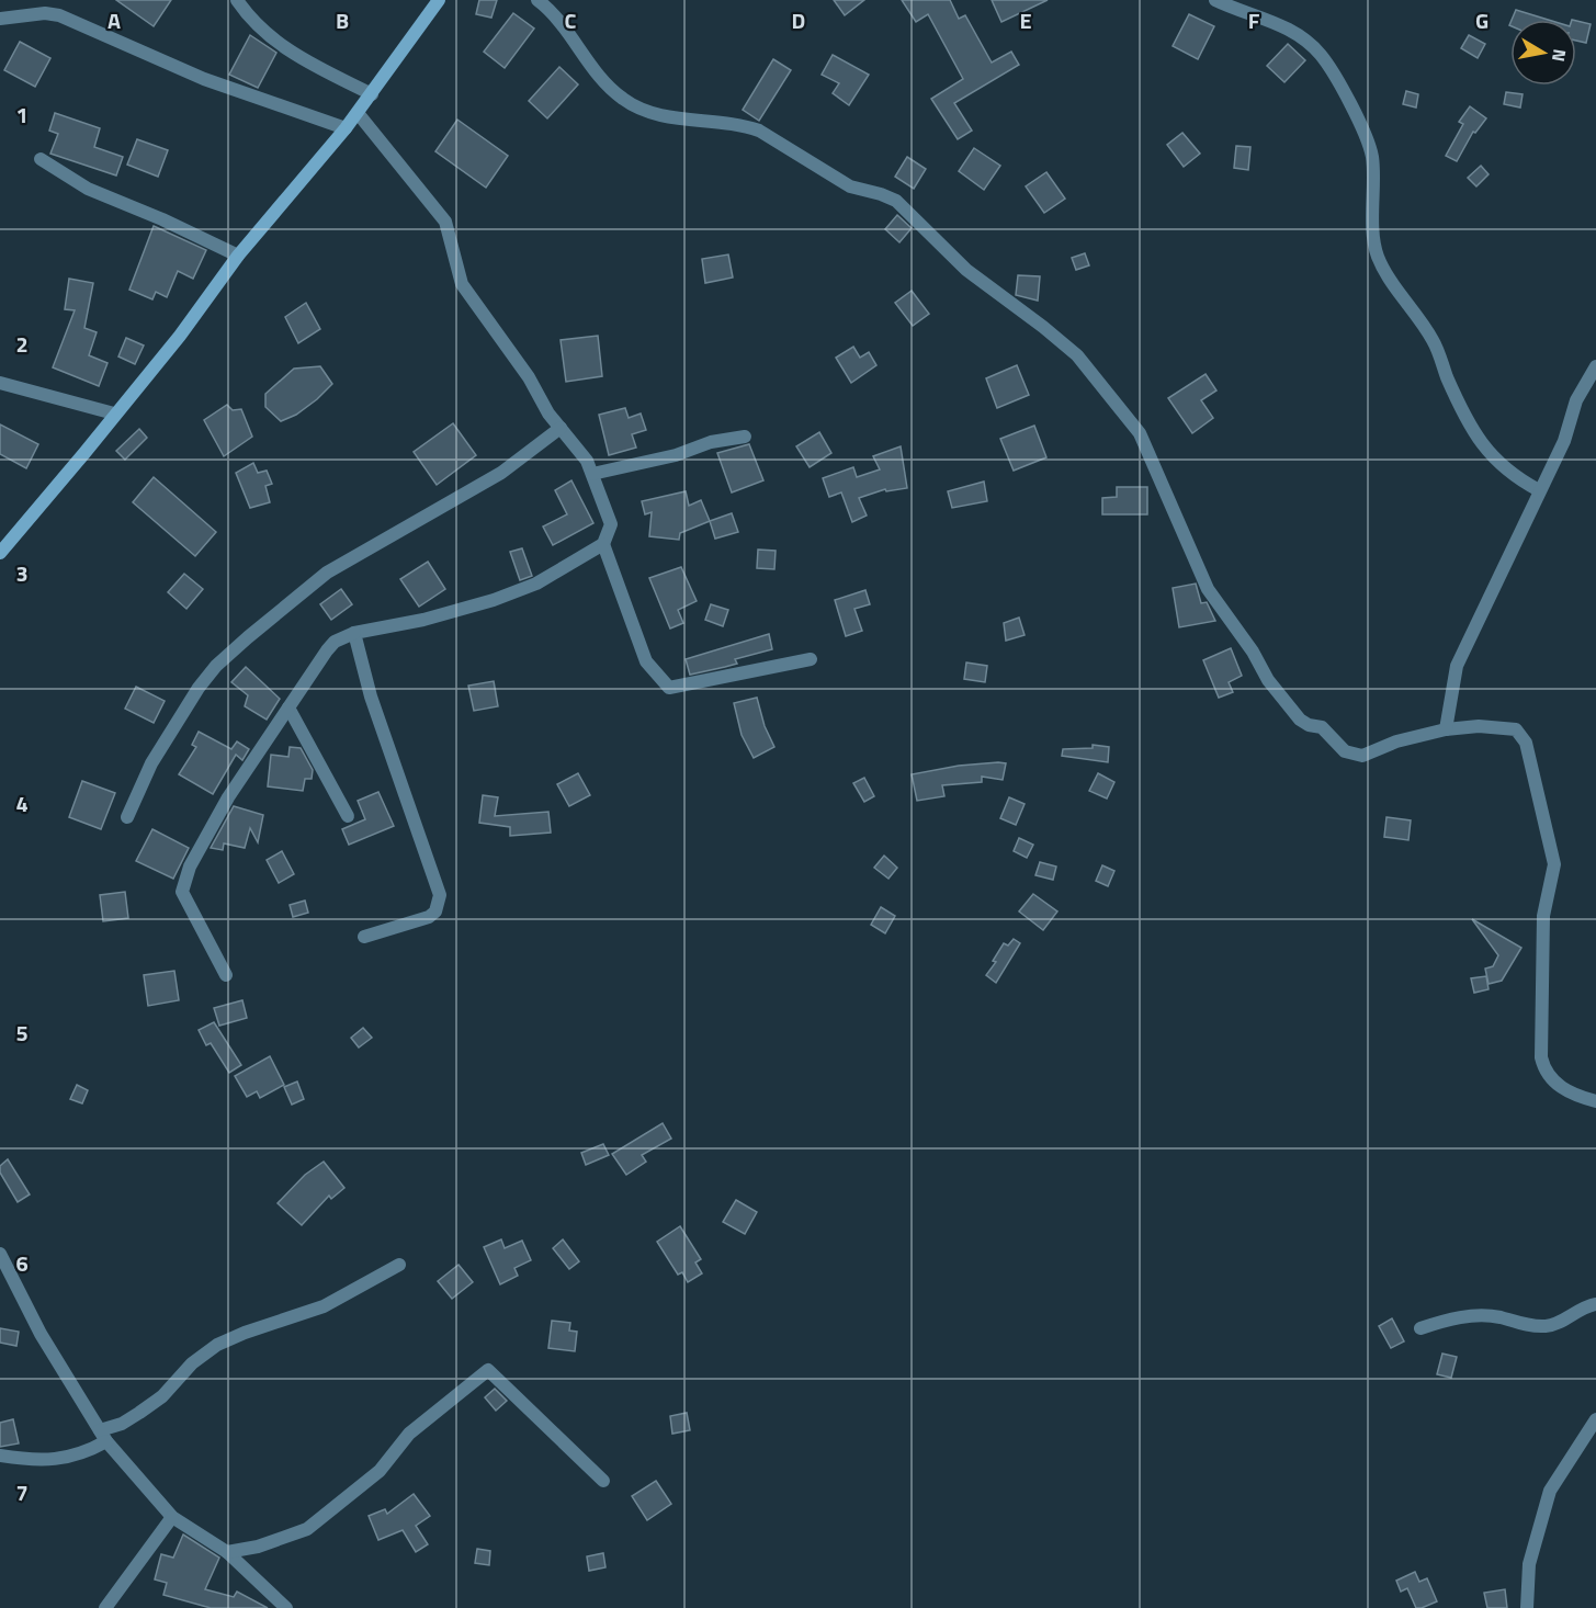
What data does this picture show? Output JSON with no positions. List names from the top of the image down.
{
  "north": "right",
  "grid": {
    "columns": [
      "A",
      "B",
      "C",
      "D",
      "E",
      "F",
      "G"
    ],
    "rows": [
      "1",
      "2",
      "3",
      "4",
      "5",
      "6",
      "7"
    ]
  }
}
